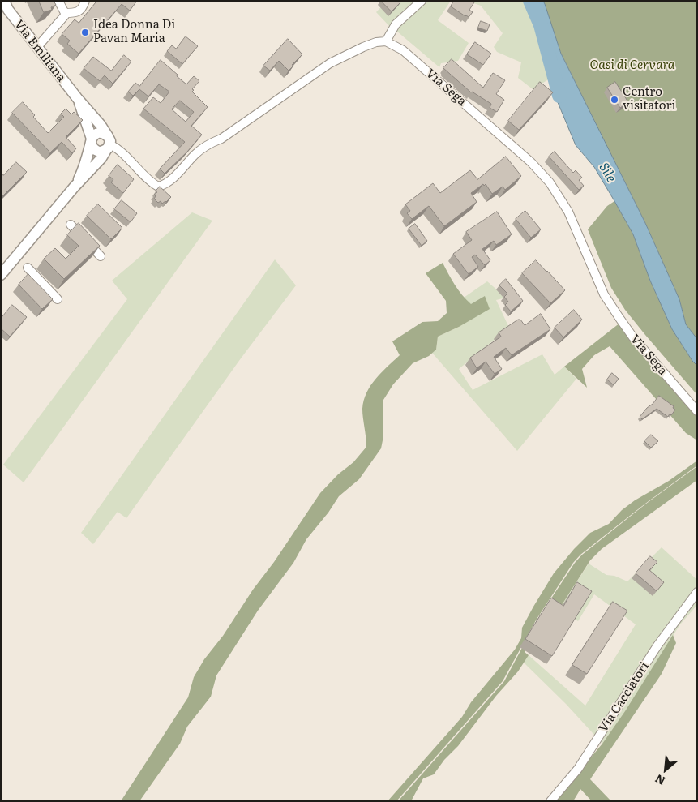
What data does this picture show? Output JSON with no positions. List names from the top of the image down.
{
  "streets": {
    "main road": ["Via Emiliana"],
    "street": ["Via Sega", "Via Cacciatori"]
  },
  "water": ["Sile"],
  "parks": ["Oasi di Cervara"],
  "places": ["Idea Donna Di Pavan Maria", "Centro visitatori"],
  "north": "bottom left"
}
